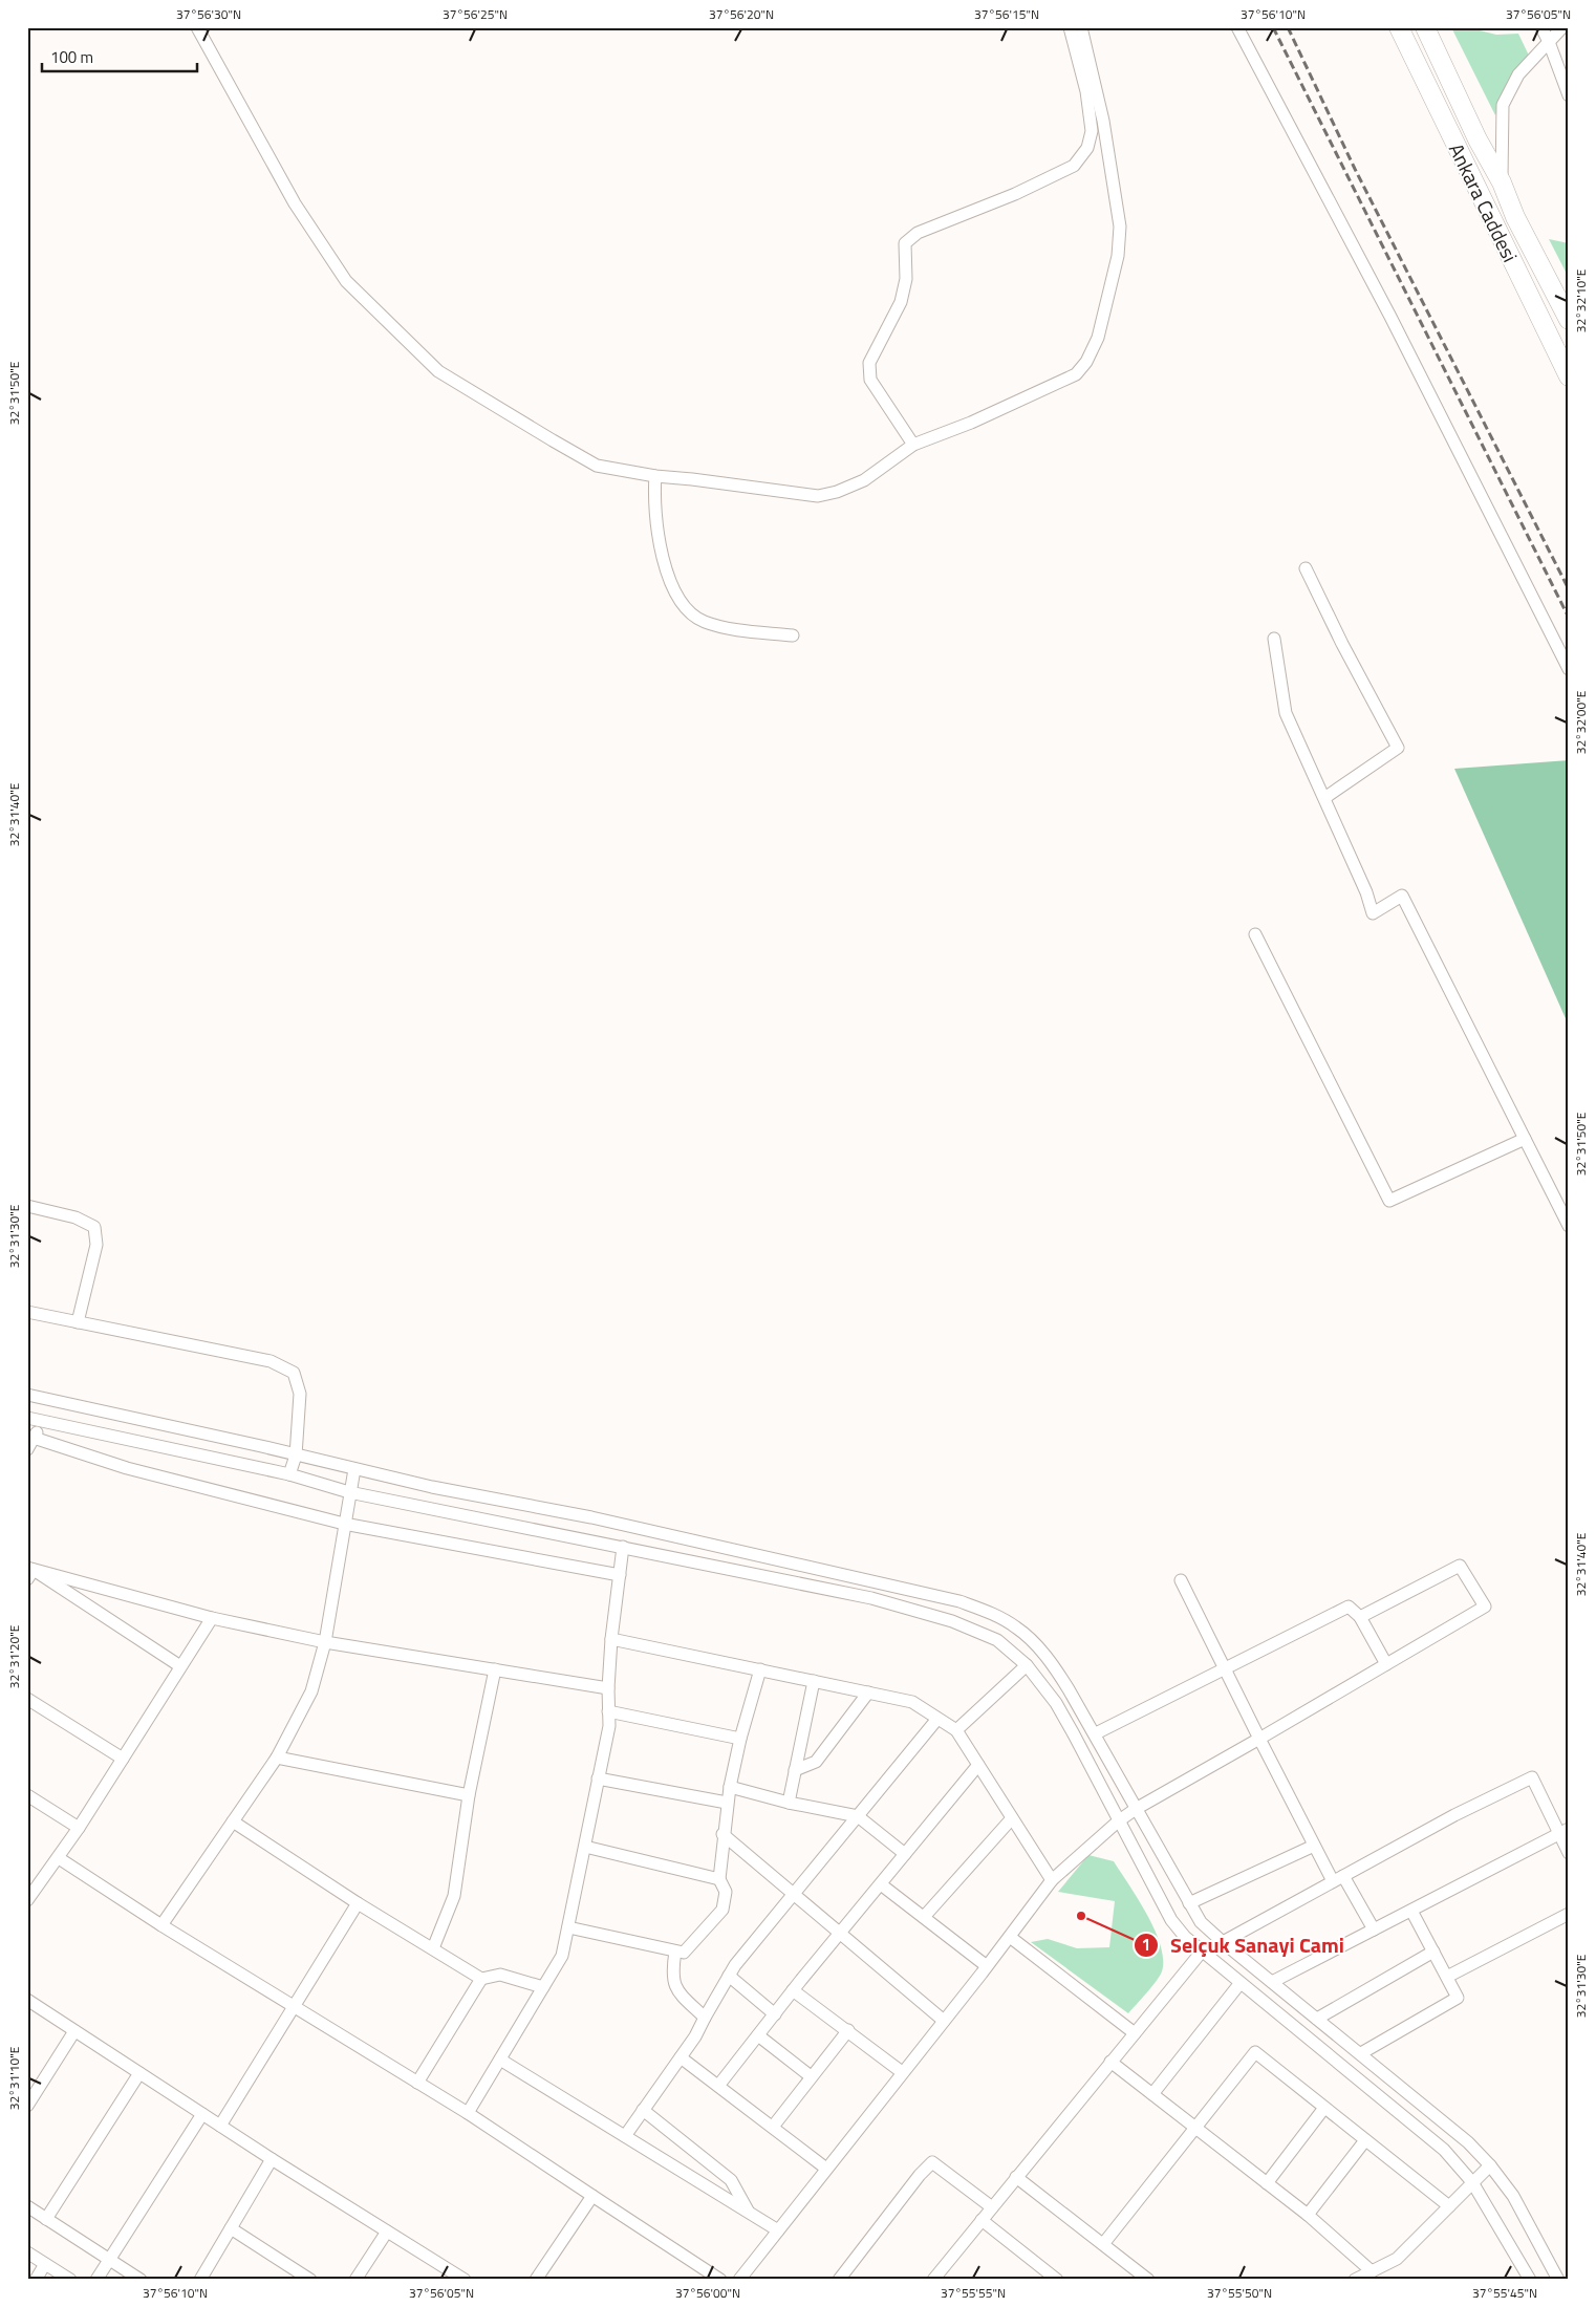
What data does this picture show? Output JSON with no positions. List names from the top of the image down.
{
  "streets": {
    "highway": ["Ankara Caddesi"]
  },
  "places": ["Selçuk Sanayi Cami"],
  "scale_bar": "100 m",
  "coordinates": [
    "37°56'30\"N",
    "37°56'25\"N",
    "37°56'20\"N",
    "37°56'15\"N",
    "37°56'10\"N",
    "37°56'05\"N",
    "32°32'10\"E",
    "32°31'50\"E",
    "32°32'00\"E",
    "32°31'40\"E",
    "32°31'30\"E",
    "32°31'20\"E",
    "32°31'10\"E",
    "37°56'00\"N",
    "37°55'55\"N",
    "37°55'50\"N",
    "37°55'45\"N"
  ]
}
